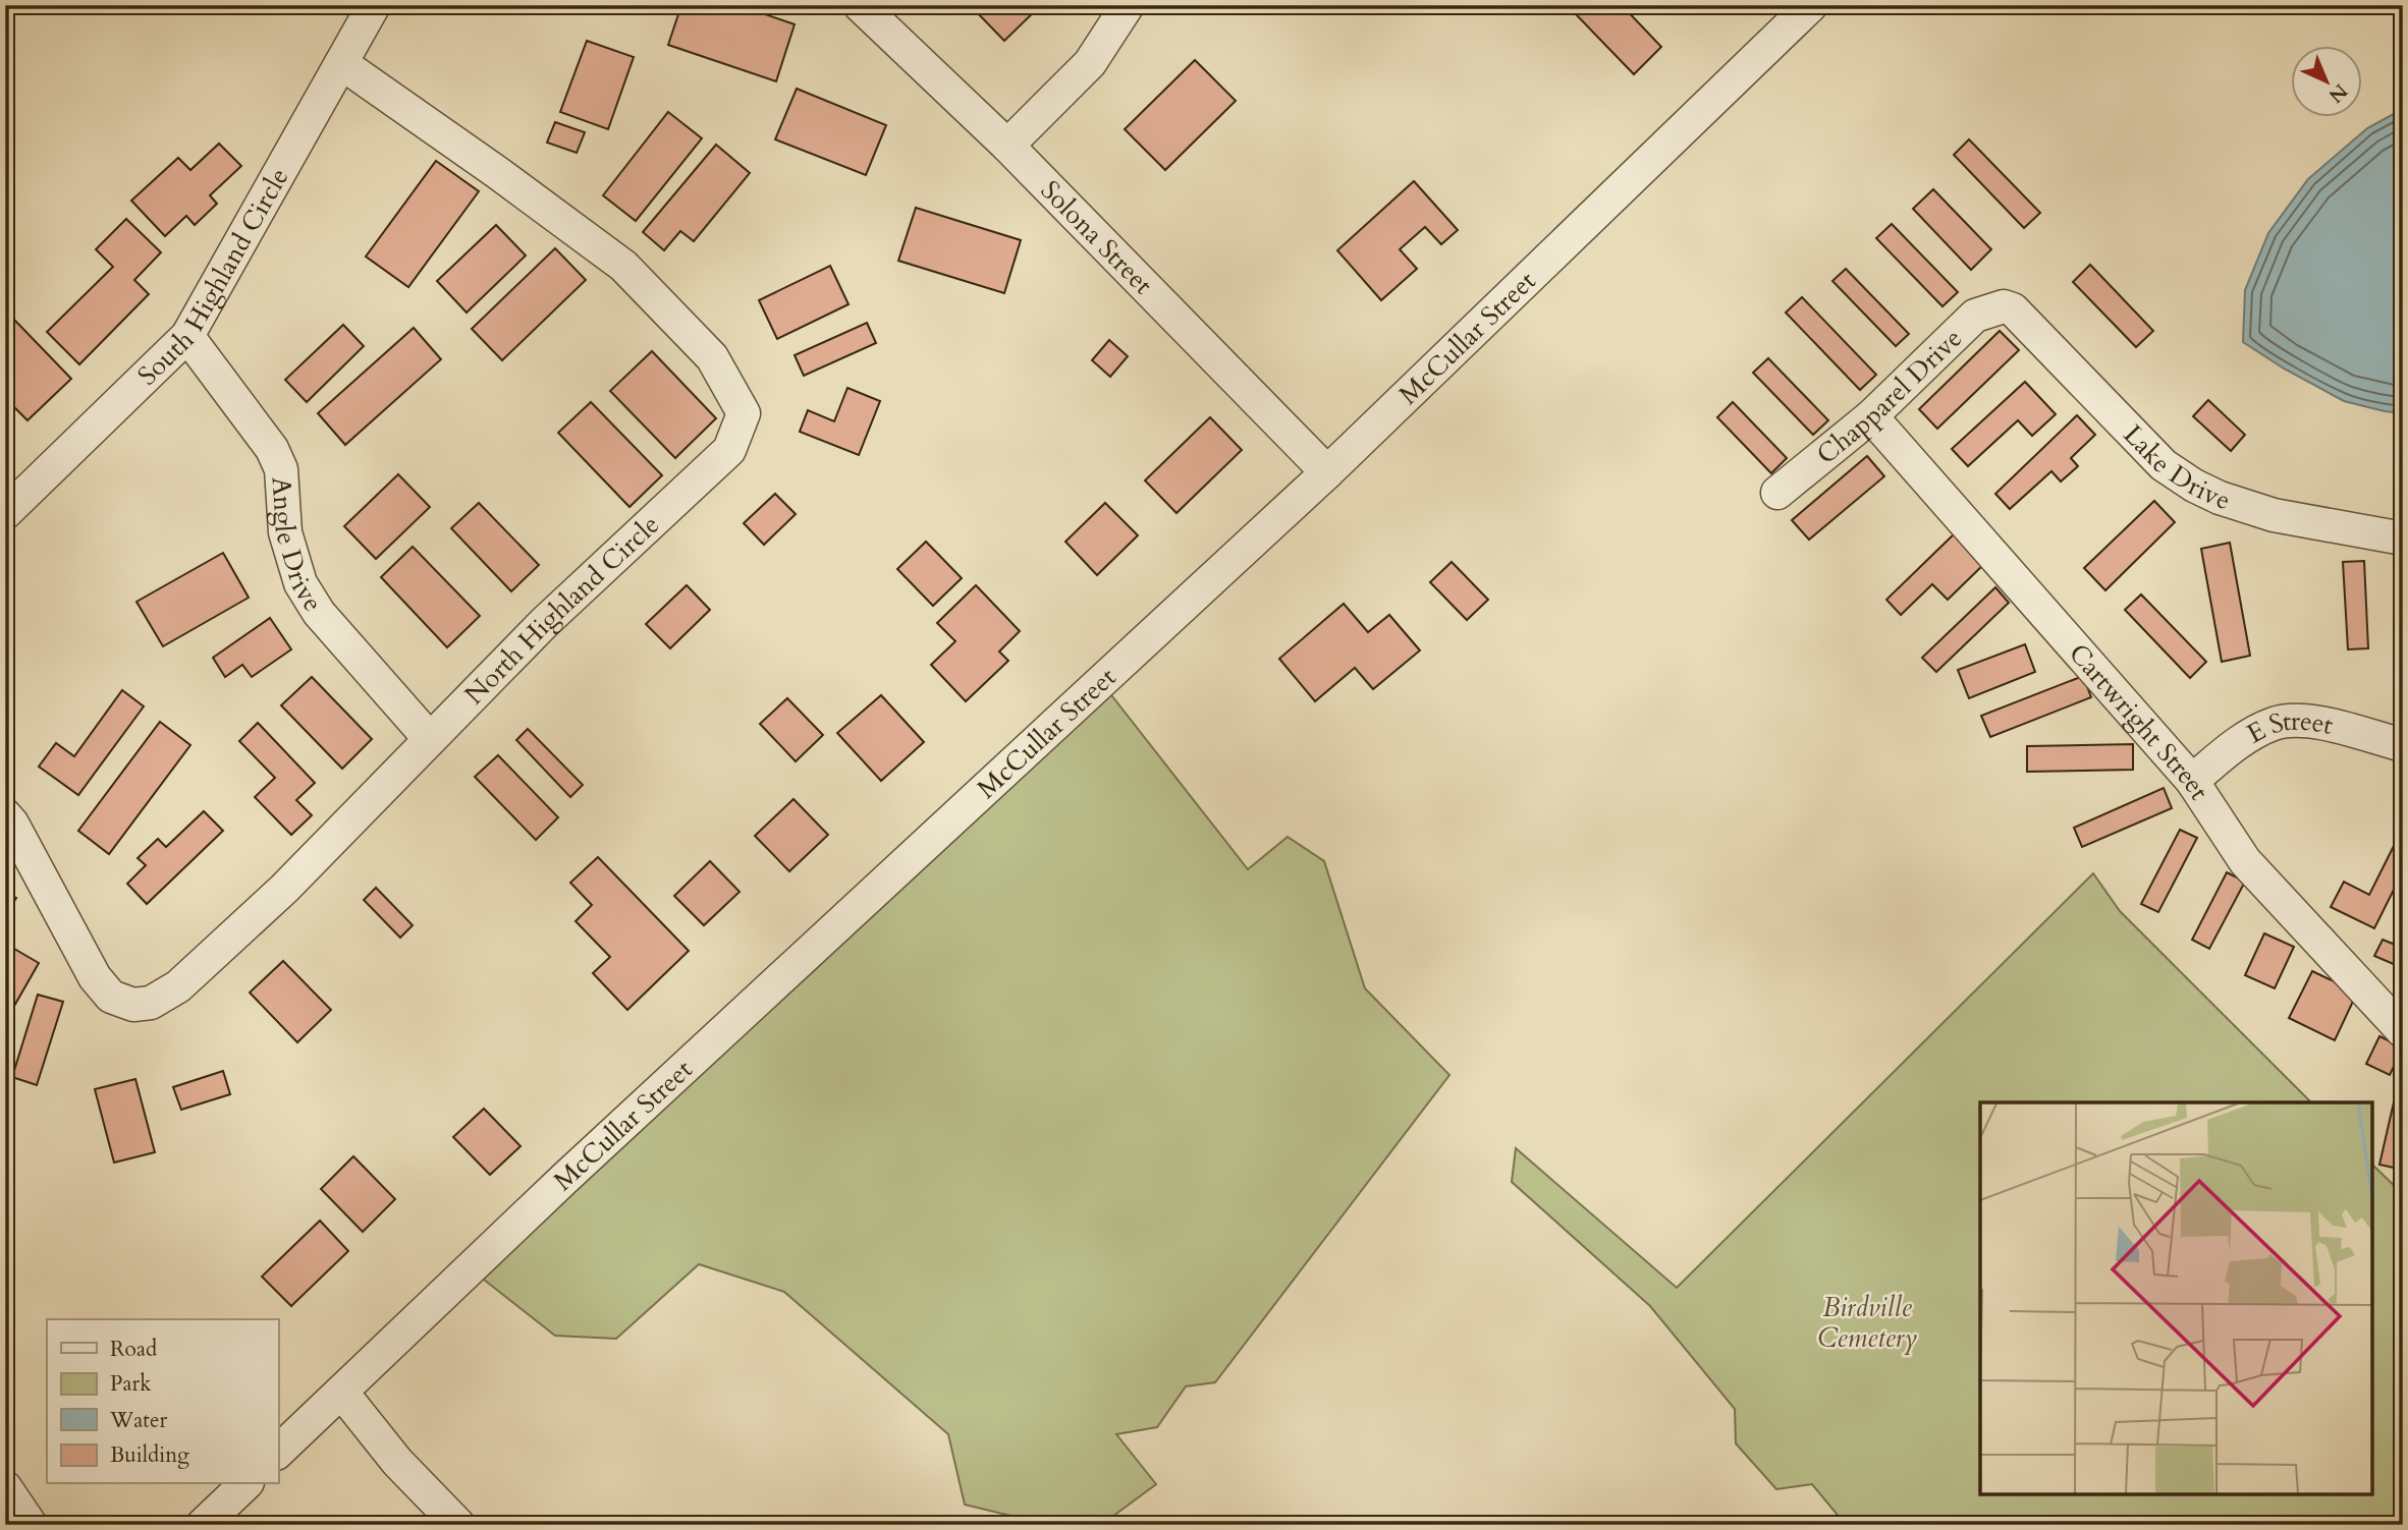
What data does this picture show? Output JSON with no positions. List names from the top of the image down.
{
  "streets": {
    "street": [
      "Solona Street",
      "South Highland Circle",
      "McCullar Street",
      "Chapparel Drive",
      "Lake Drive",
      "Angle Drive",
      "North Highland Circle",
      "Cartwright Street",
      "E Street"
    ]
  },
  "crossings": [
    ["Solona Street", "McCullar Street"],
    ["South Highland Circle", "Angle Drive"],
    ["South Highland Circle", "North Highland Circle"],
    ["Chapparel Drive", "Lake Drive"],
    ["Chapparel Drive", "Cartwright Street"],
    ["Angle Drive", "North Highland Circle"],
    ["Cartwright Street", "E Street"]
  ],
  "parks": ["Birdville Cemetery"],
  "legend": [
    "Road",
    "Park",
    "Water",
    "Building"
  ],
  "north": "bottom right"
}
